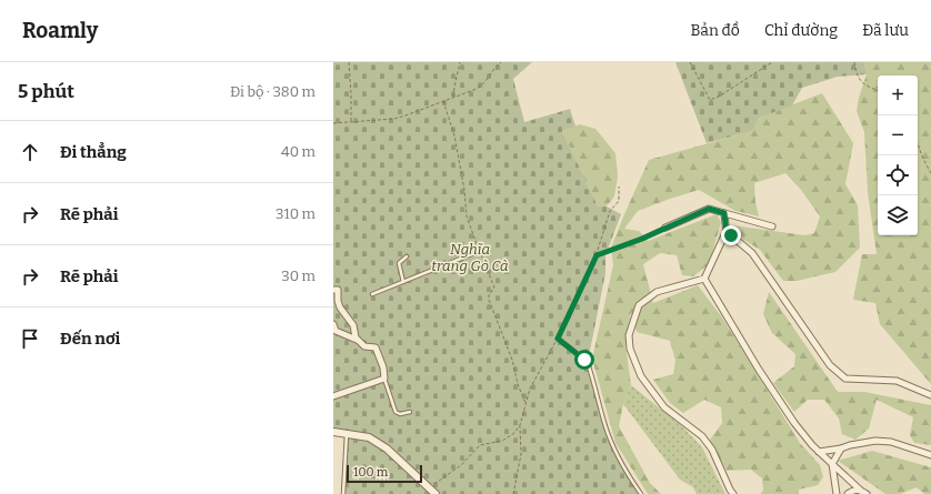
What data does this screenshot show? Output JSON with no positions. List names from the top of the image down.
{
  "parks": ["Nghĩa trang Gò Cà"],
  "scale_bar": "100 m",
  "page": {
    "header": "Roamly",
    "nav": ["Bản đồ", "Chỉ đường", "Đã lưu"],
    "heading": ["5 phút", "Đi bộ · 380 m"],
    "map_buttons": ["+", "−"],
    "list": [
      ["Đi thẳng", "40 m"],
      ["Rẽ phải", "310 m"],
      ["Rẽ phải", "30 m"],
      "Đến nơi"
    ],
    "scale": "100 m"
  }
}
